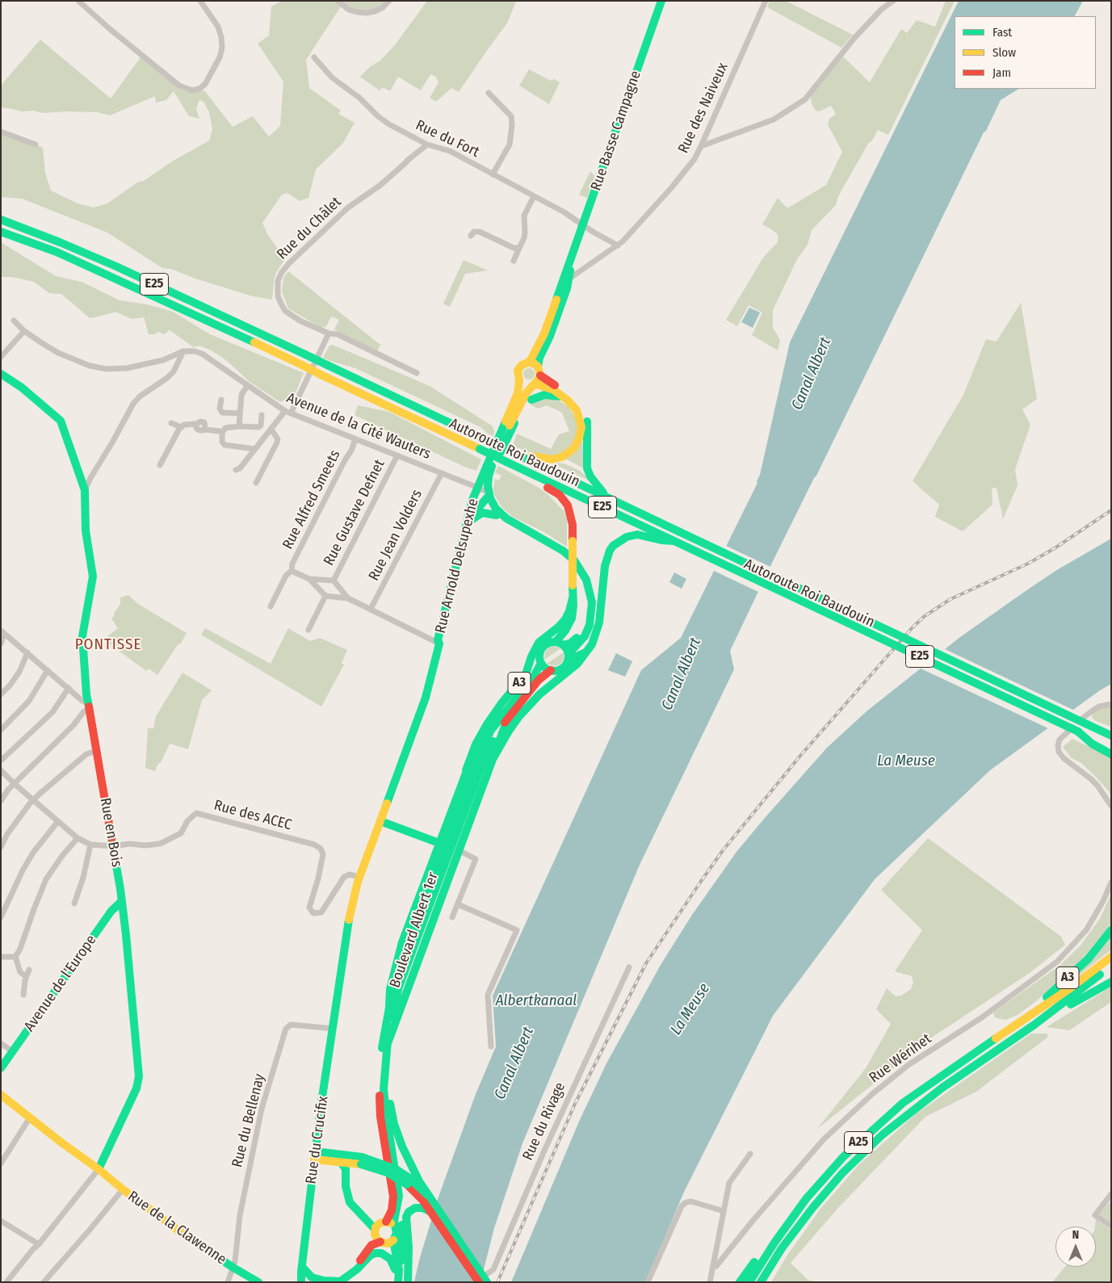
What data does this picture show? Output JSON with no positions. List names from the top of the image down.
{
  "streets": {
    "main road": [
      "Rue Basse Campagne",
      "E25",
      "Autoroute Roi Baudouin",
      "Rue Arnold Delsupexhe",
      "A3",
      "Rue en Bois",
      "Boulevard Albert 1er",
      "Avenue de l'Europe",
      "Rue du Crucifix",
      "A25",
      "Rue de la Clawenne"
    ],
    "street": [
      "Rue des Naiveux",
      "Rue du Fort",
      "Rue du Châlet",
      "Avenue de la Cité Wauters",
      "Rue Alfred Smeets",
      "Rue Gustave Defnet",
      "Rue Jean Volders",
      "Rue des ACEC",
      "Rue Wérihet",
      "Rue du Bellenay",
      "Rue du Rivage"
    ]
  },
  "crossings": [
    ["Rue des Naiveux", "Rue Basse Campagne"],
    ["Rue Basse Campagne", "Rue du Fort"],
    ["Rue Basse Campagne", "Avenue de la Cité Wauters"],
    ["Rue Basse Campagne", "Rue Arnold Delsupexhe"],
    ["Rue Basse Campagne", "Boulevard Albert 1er"],
    ["Rue du Fort", "Rue du Châlet"],
    ["Avenue de la Cité Wauters", "Rue Alfred Smeets"],
    ["Avenue de la Cité Wauters", "Rue Gustave Defnet"],
    ["Avenue de la Cité Wauters", "Rue Jean Volders"],
    ["Avenue de la Cité Wauters", "Rue Arnold Delsupexhe"],
    ["Avenue de la Cité Wauters", "Boulevard Albert 1er"],
    ["Autoroute Roi Baudouin", "A3"],
    ["Rue Arnold Delsupexhe", "Rue des ACEC"],
    ["Rue Arnold Delsupexhe", "Boulevard Albert 1er"],
    ["Rue Arnold Delsupexhe", "Rue du Crucifix"],
    ["A3", "Boulevard Albert 1er"],
    ["A3", "A25"],
    ["Rue des ACEC", "Rue en Bois"],
    ["Rue des ACEC", "Rue du Crucifix"],
    ["Rue en Bois", "Avenue de l'Europe"],
    ["Rue en Bois", "Rue de la Clawenne"],
    ["Rue du Bellenay", "Rue du Crucifix"],
    ["Rue du Bellenay", "Rue de la Clawenne"]
  ],
  "districts": ["PONTISSE"],
  "water": ["Canal Albert", "La Meuse", "Albertkanaal"],
  "legend": ["Fast", "Slow", "Jam"],
  "north": "top"
}
